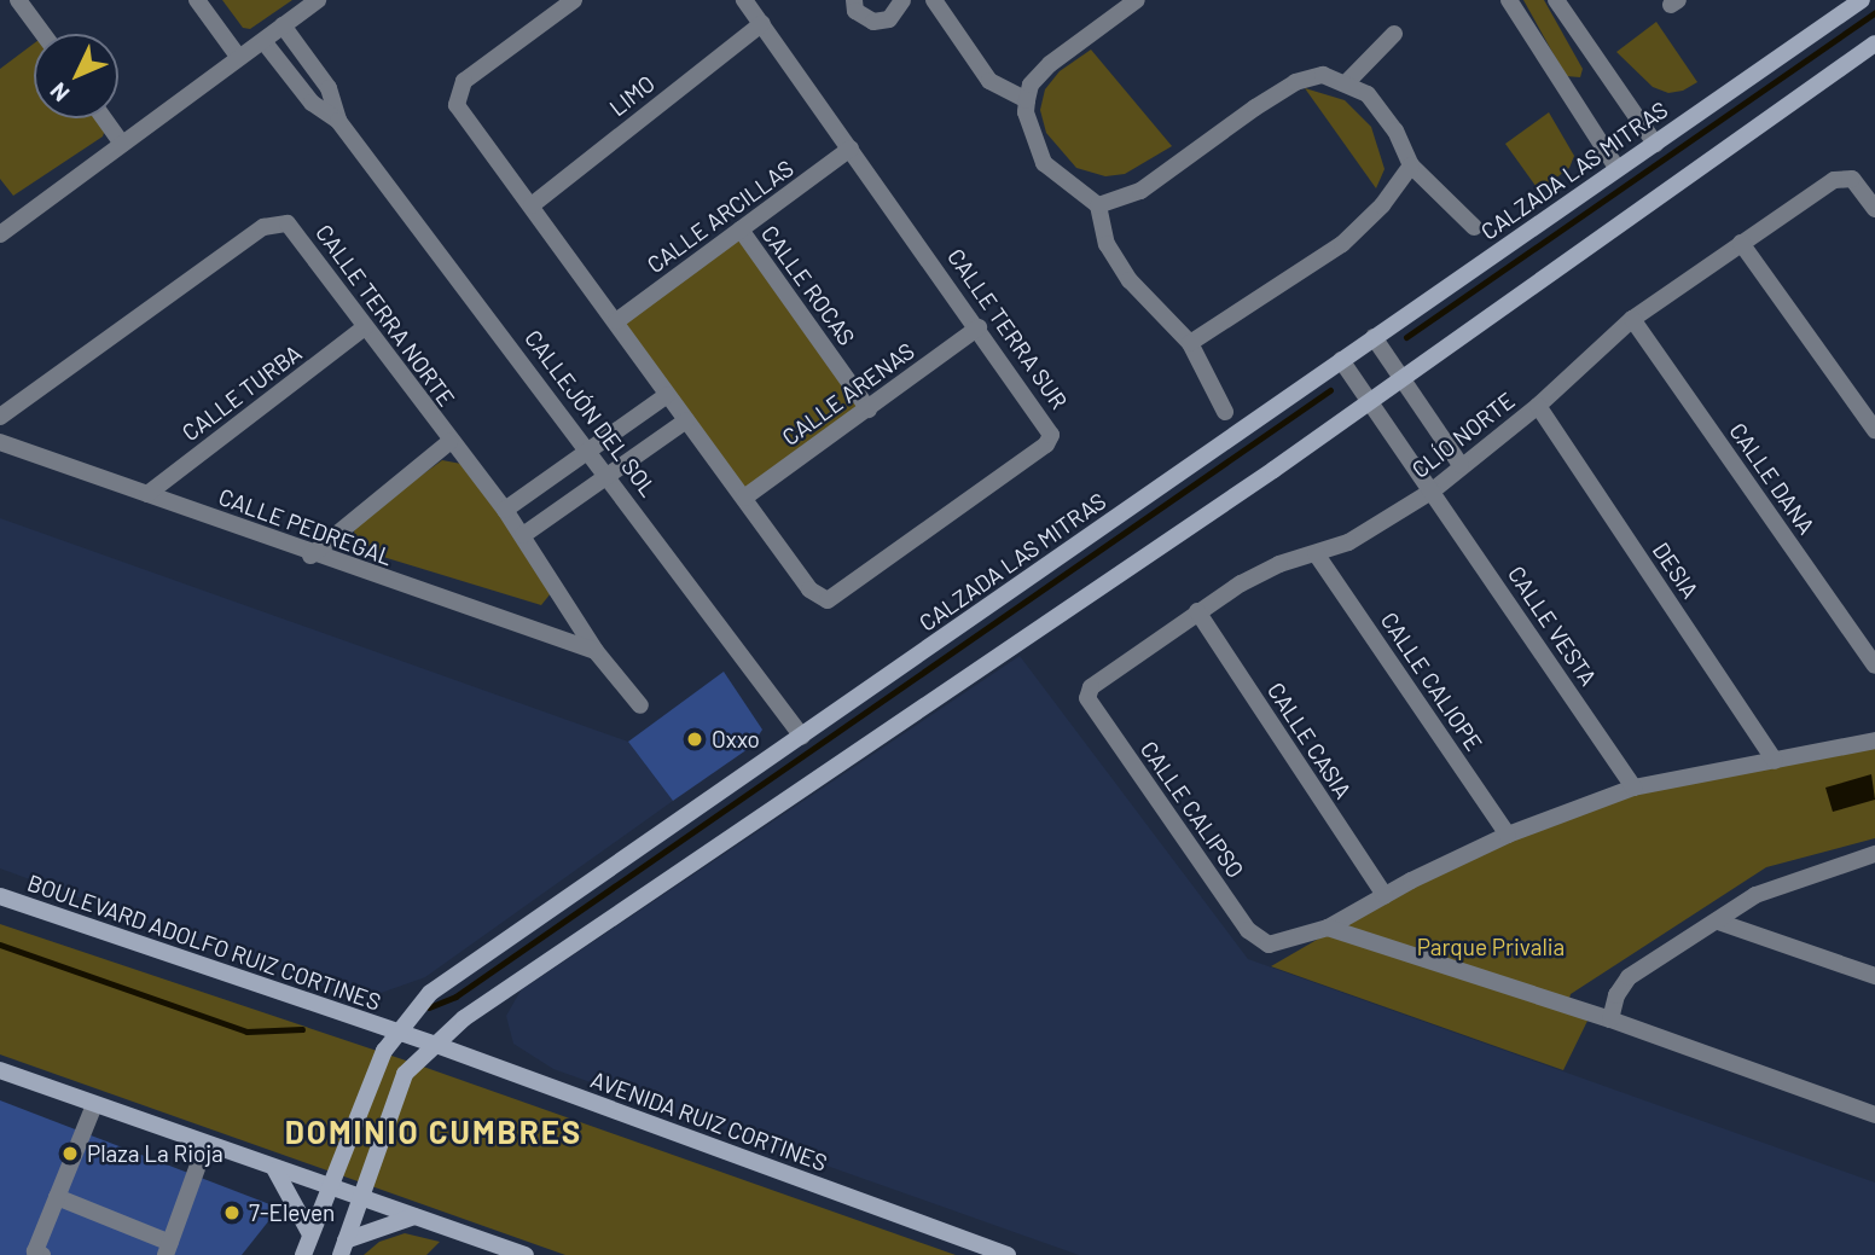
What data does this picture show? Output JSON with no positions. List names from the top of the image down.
{
  "streets": {
    "main road": ["CALZADA LAS MITRAS", "BOULEVARD ADOLFO RUIZ CORTINES", "AVENIDA RUIZ CORTINES"],
    "street": [
      "LIMO",
      "CALLE ARCILLAS",
      "CALLE ROCAS",
      "CALLE TERRA NORTE",
      "CALLE TERRA SUR",
      "CALLE TURBA",
      "CALLE ARENAS",
      "CALLEJÓN DEL SOL",
      "CLÍO NORTE",
      "CALLE DANA",
      "CALLE PEDREGAL",
      "DESIA",
      "CALLE VESTA",
      "CALLE CALIOPE",
      "CALLE CASIA",
      "CALLE CALIPSO"
    ]
  },
  "crossings": [
    ["LIMO", "CALLE TERRA SUR"],
    ["CALZADA LAS MITRAS", "CALLEJÓN DEL SOL"],
    ["CALZADA LAS MITRAS", "CALLE VESTA"],
    ["CALZADA LAS MITRAS", "BOULEVARD ADOLFO RUIZ CORTINES"],
    ["CALZADA LAS MITRAS", "AVENIDA RUIZ CORTINES"],
    ["CALLE ARCILLAS", "CALLE ROCAS"],
    ["CALLE ARCILLAS", "CALLE TERRA SUR"],
    ["CALLE ROCAS", "CALLE ARENAS"],
    ["CALLE TERRA NORTE", "CALLE TURBA"],
    ["CALLE TERRA NORTE", "CALLE PEDREGAL"],
    ["CALLE TERRA SUR", "CALLE ARENAS"],
    ["CALLE TURBA", "CALLE PEDREGAL"],
    ["CLÍO NORTE", "CALLE DANA"],
    ["CLÍO NORTE", "DESIA"],
    ["CLÍO NORTE", "CALLE VESTA"],
    ["CLÍO NORTE", "CALLE CALIOPE"],
    ["CLÍO NORTE", "CALLE CASIA"],
    ["CLÍO NORTE", "CALLE CALIPSO"],
    ["BOULEVARD ADOLFO RUIZ CORTINES", "AVENIDA RUIZ CORTINES"]
  ],
  "districts": ["DOMINIO CUMBRES"],
  "parks": ["Parque Privalia"],
  "places": ["Oxxo", "Plaza La Rioja", "7-Eleven"],
  "north": "bottom left"
}
